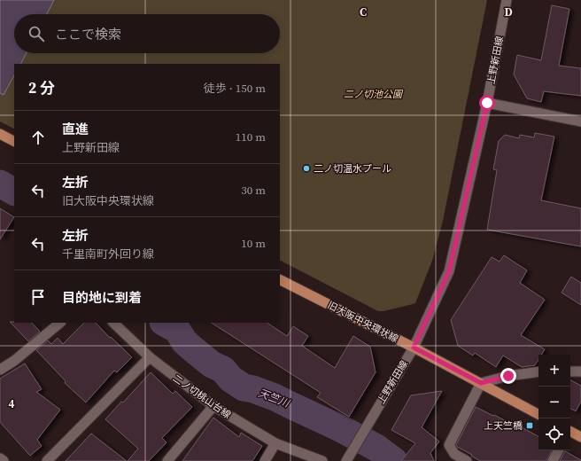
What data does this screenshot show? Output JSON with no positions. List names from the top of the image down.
{
  "streets": {
    "main road": ["旧大阪中央環状線"],
    "street": ["上野新田線", "二ノ切桃山台線"]
  },
  "crossings": [
    ["上野新田線", "旧大阪中央環状線"]
  ],
  "water": ["天竺川"],
  "parks": ["二ノ切池公園"],
  "places": {
    "other": ["二ノ切温水プール"],
    "transit": ["上天竺橋"]
  },
  "page": {
    "search": "ここで検索",
    "heading": ["2 分", "徒歩 · 150 m"],
    "list": [
      ["直進", "上野新田線", "110 m"],
      ["左折", "旧大阪中央環状線", "30 m"],
      ["左折", "千里南町外回り線", "10 m"],
      "目的地に到着"
    ],
    "map_buttons": ["+", "−"]
  },
  "grid": {
    "columns": ["C", "D"],
    "rows": ["4"]
  }
}
